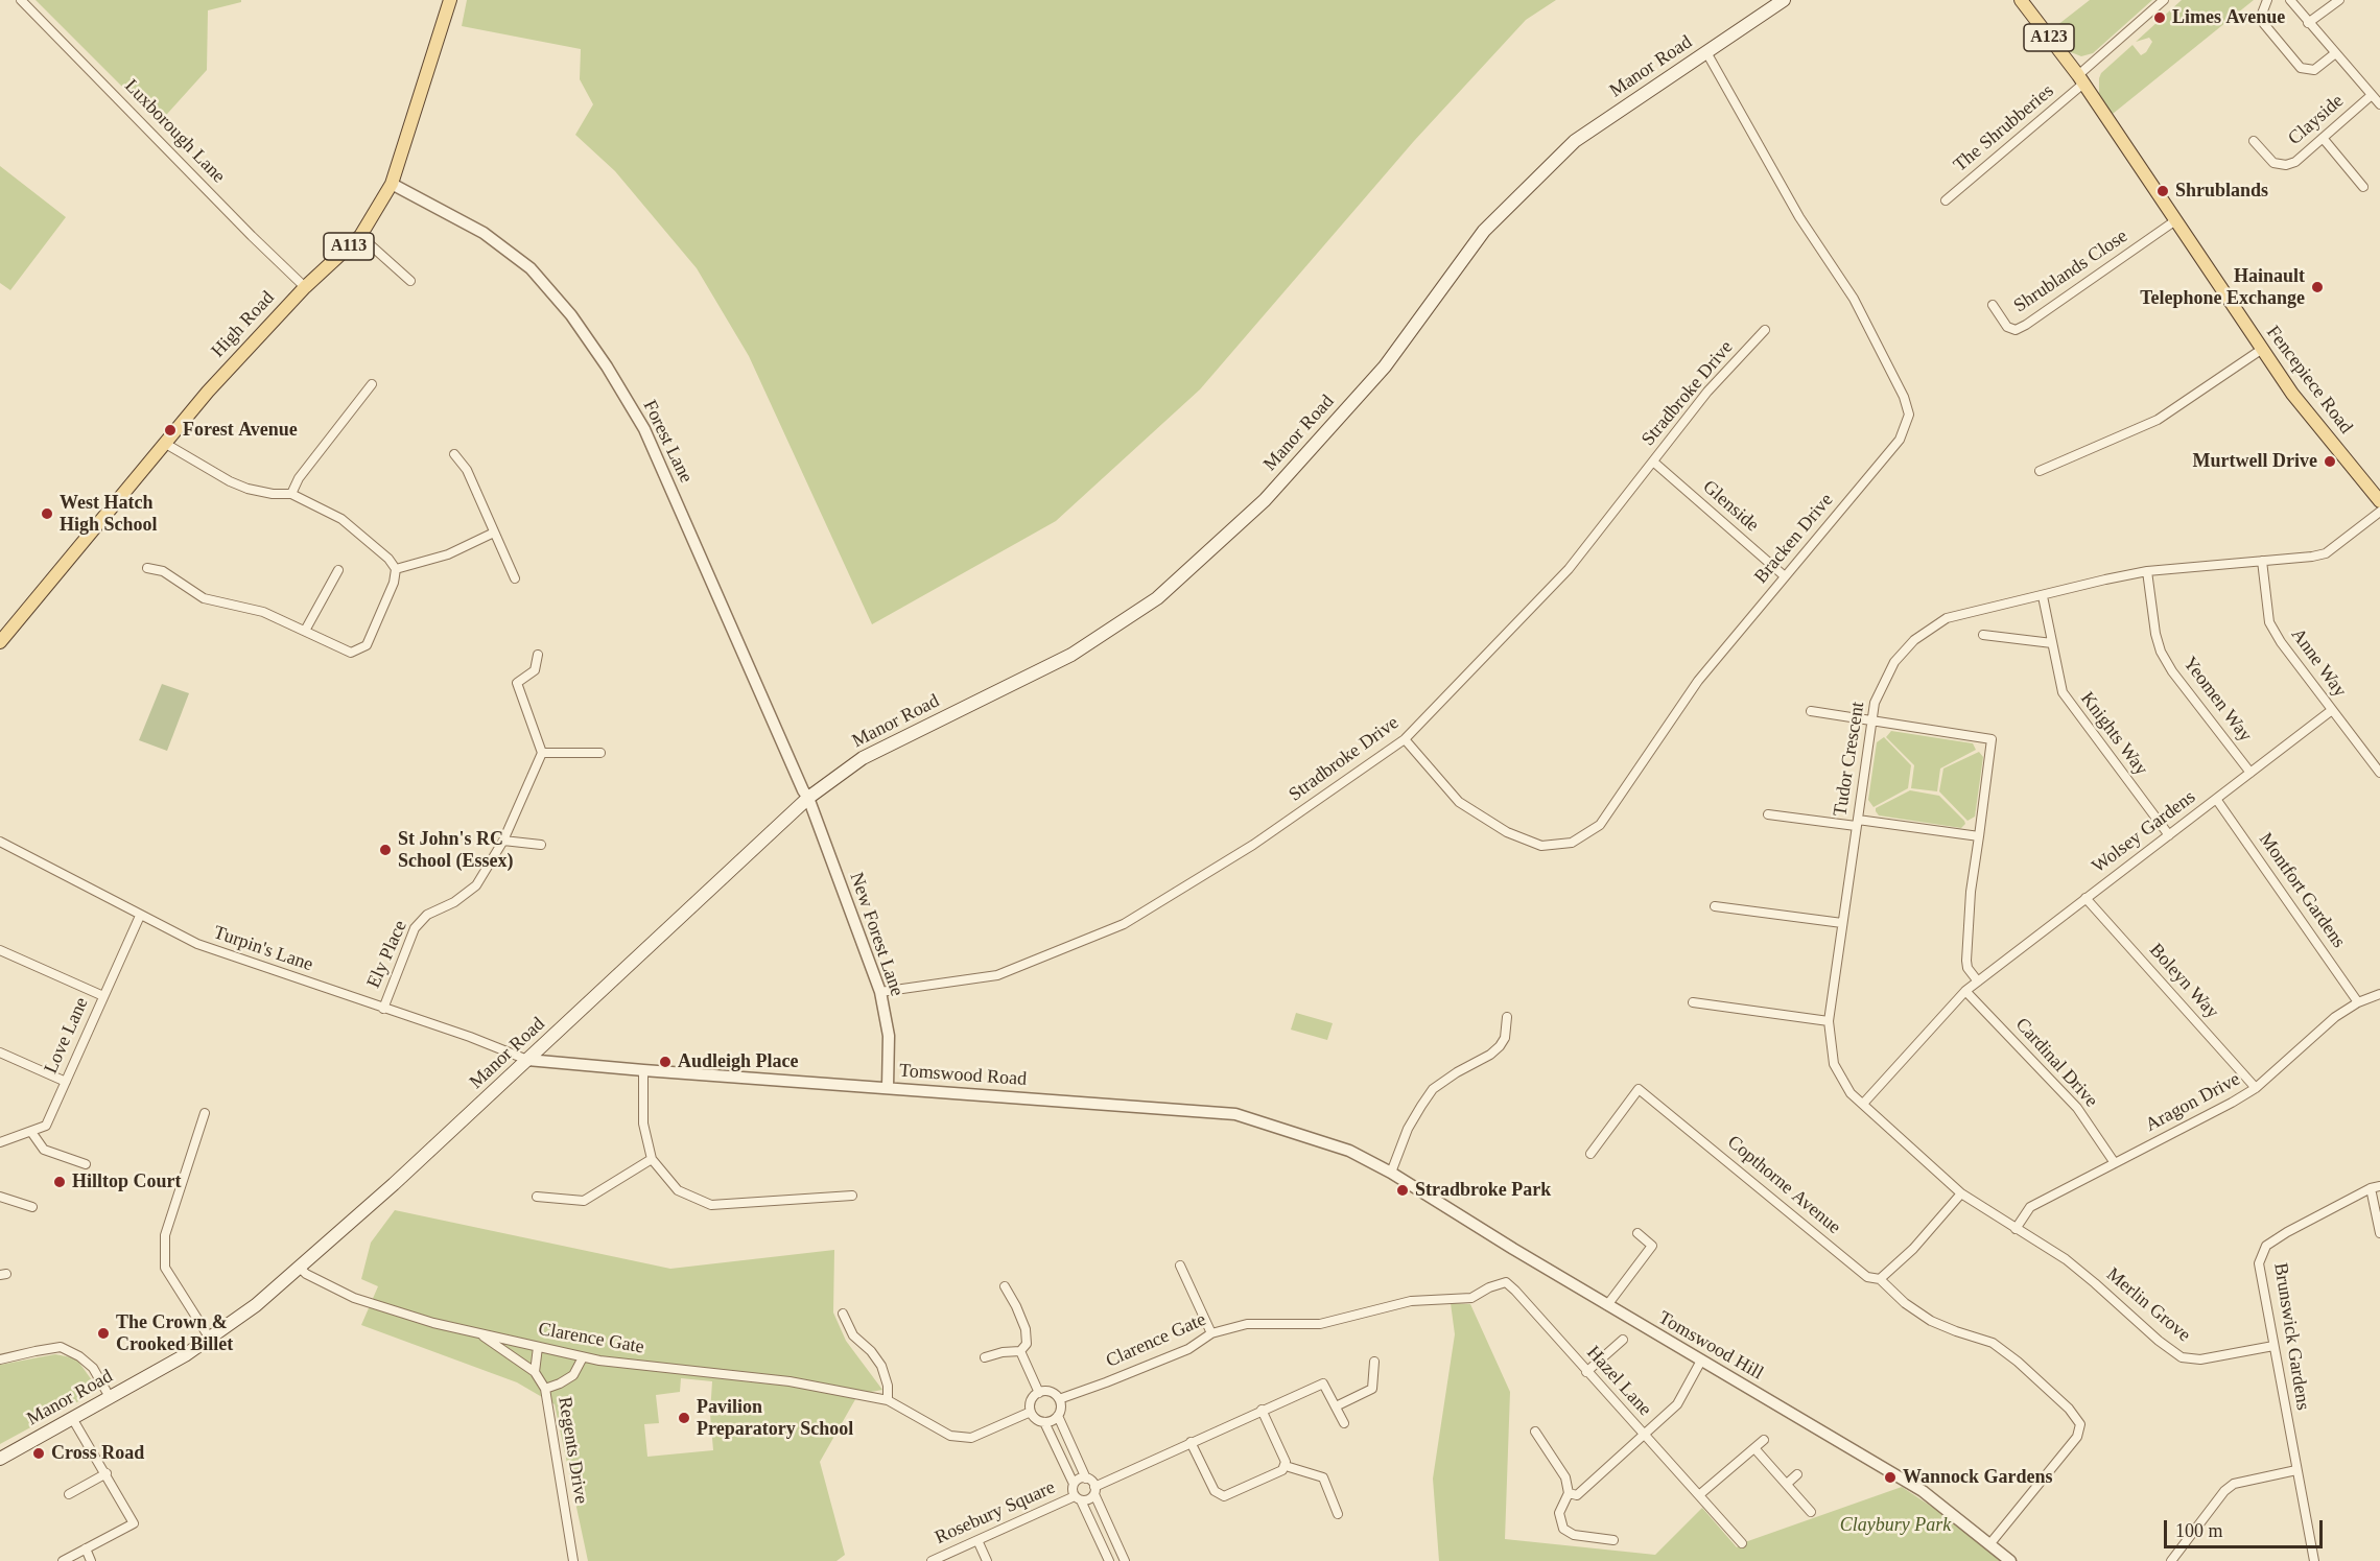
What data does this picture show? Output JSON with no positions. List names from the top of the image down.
{
  "streets": {
    "main road": [
      "A123",
      "Manor Road",
      "A113",
      "High Road",
      "Fencepiece Road"
    ],
    "street": [
      "Clayside",
      "The Shrubberies",
      "Luxborough Lane",
      "Shrublands Close",
      "Stradbroke Drive",
      "Forest Lane",
      "Glenside",
      "Bracken Drive",
      "Anne Way",
      "Yeomen Way",
      "Knights Way",
      "Tudor Crescent",
      "Wolsey Gardens",
      "Montfort Gardens",
      "New Forest Lane",
      "Turpin's Lane",
      "Ely Place",
      "Boleyn Way",
      "Love Lane",
      "Cardinal Drive",
      "Tomswood Road",
      "Aragon Drive",
      "Copthorne Avenue",
      "Merlin Grove",
      "Brunswick Gardens",
      "Clarence Gate",
      "Tomswood Hill",
      "Hazel Lane",
      "Regents Drive",
      "Rosebury Square"
    ]
  },
  "crossings": [
    ["Manor Road", "Forest Lane"],
    ["Manor Road", "Bracken Drive"],
    ["Manor Road", "New Forest Lane"],
    ["Manor Road", "Turpin's Lane"],
    ["Manor Road", "Tomswood Road"],
    ["Manor Road", "Clarence Gate"],
    ["The Shrubberies", "Fencepiece Road"],
    ["Luxborough Lane", "High Road"],
    ["Shrublands Close", "Fencepiece Road"],
    ["High Road", "Forest Lane"],
    ["Stradbroke Drive", "Glenside"],
    ["Stradbroke Drive", "Bracken Drive"],
    ["Stradbroke Drive", "New Forest Lane"],
    ["Forest Lane", "New Forest Lane"],
    ["Glenside", "Bracken Drive"],
    ["Anne Way", "Tudor Crescent"],
    ["Anne Way", "Wolsey Gardens"],
    ["Yeomen Way", "Tudor Crescent"],
    ["Yeomen Way", "Wolsey Gardens"],
    ["Knights Way", "Tudor Crescent"],
    ["Knights Way", "Wolsey Gardens"],
    ["Tudor Crescent", "Wolsey Gardens"],
    ["Tudor Crescent", "Aragon Drive"],
    ["Tudor Crescent", "Merlin Grove"],
    ["Wolsey Gardens", "Montfort Gardens"],
    ["Wolsey Gardens", "Boleyn Way"],
    ["Wolsey Gardens", "Cardinal Drive"],
    ["Montfort Gardens", "Aragon Drive"],
    ["New Forest Lane", "Tomswood Road"],
    ["Turpin's Lane", "Ely Place"],
    ["Turpin's Lane", "Love Lane"],
    ["Turpin's Lane", "Tomswood Road"],
    ["Boleyn Way", "Aragon Drive"],
    ["Cardinal Drive", "Aragon Drive"],
    ["Tomswood Road", "Tomswood Hill"],
    ["Aragon Drive", "Merlin Grove"],
    ["Merlin Grove", "Brunswick Gardens"],
    ["Clarence Gate", "Hazel Lane"]
  ],
  "parks": ["Claybury Park"],
  "places": [
    "Limes Avenue",
    "Shrublands",
    "Hainault Telephone Exchange",
    "Forest Avenue",
    "Murtwell Drive",
    "West Hatch High School",
    "St John's RC School (Essex)",
    "Audleigh Place",
    "Hilltop Court",
    "Stradbroke Park",
    "The Crown & Crooked Billet",
    "Pavilion Preparatory School",
    "Cross Road",
    "Wannock Gardens"
  ],
  "scale_bar": "100 m"
}
